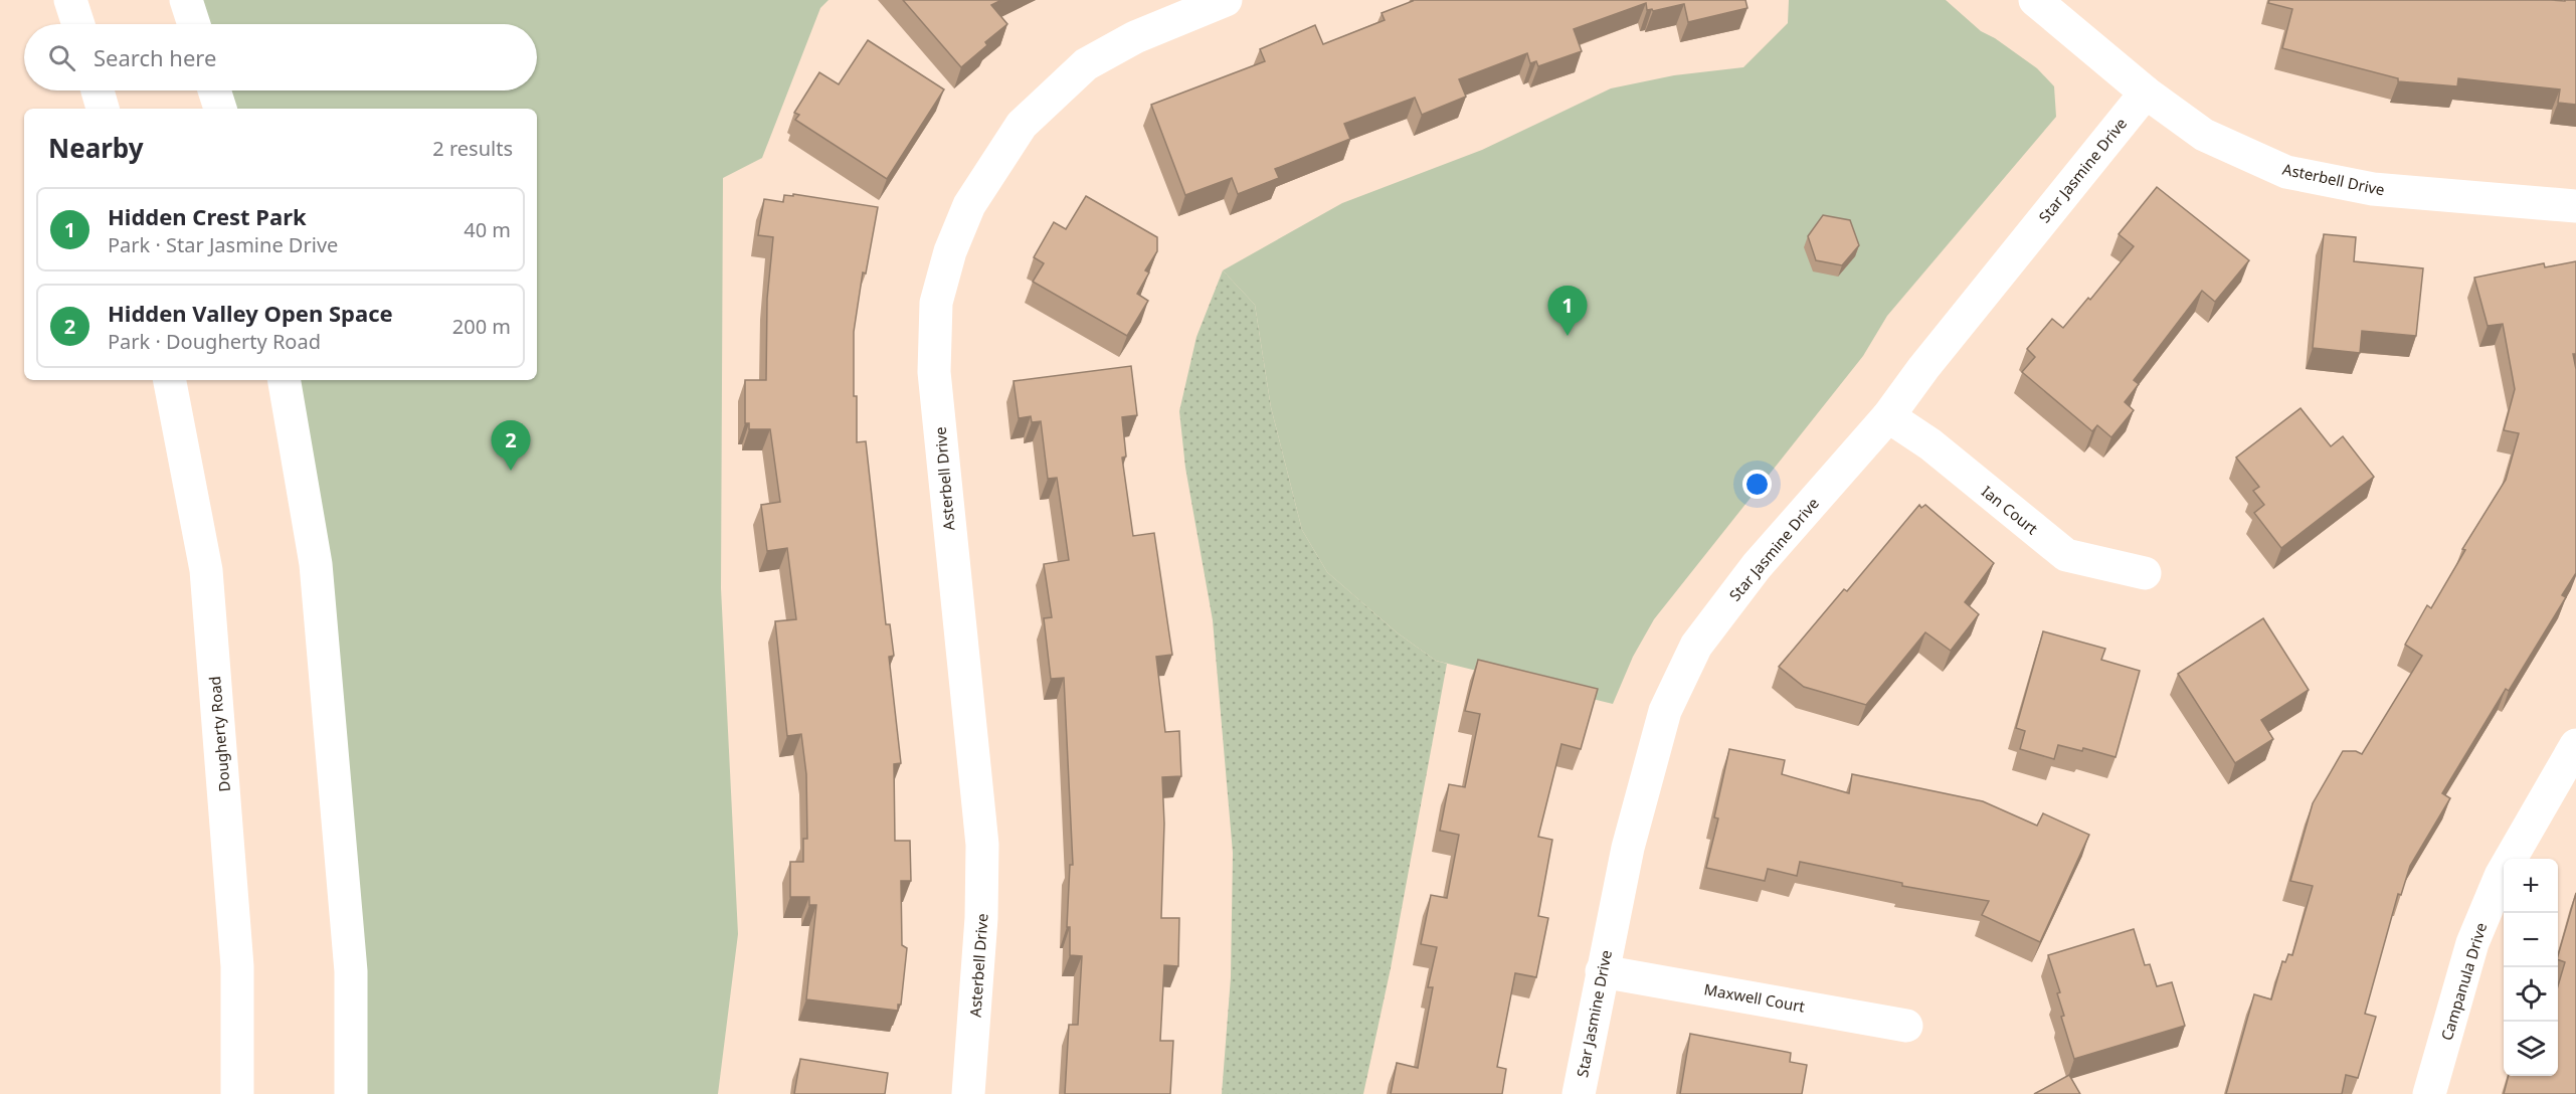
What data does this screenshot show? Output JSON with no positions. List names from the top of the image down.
{
  "streets": {
    "street": [
      "Star Jasmine Drive",
      "Asterbell Drive",
      "Ian Court",
      "Dougherty Road",
      "Campanula Drive",
      "Maxwell Court"
    ]
  },
  "crossings": [
    ["Star Jasmine Drive", "Asterbell Drive"],
    ["Star Jasmine Drive", "Ian Court"],
    ["Star Jasmine Drive", "Maxwell Court"]
  ],
  "page": {
    "search": "Search here",
    "heading": ["Nearby", "2 results"],
    "list": [
      {
        "mark": "1",
        "name": "Hidden Crest Park",
        "note": "Park · Star Jasmine Drive",
        "value": "40 m"
      },
      {
        "mark": "2",
        "name": "Hidden Valley Open Space",
        "note": "Park · Dougherty Road",
        "value": "200 m"
      }
    ],
    "pins": ["1", "2"],
    "map_buttons": ["+", "−"]
  }
}
